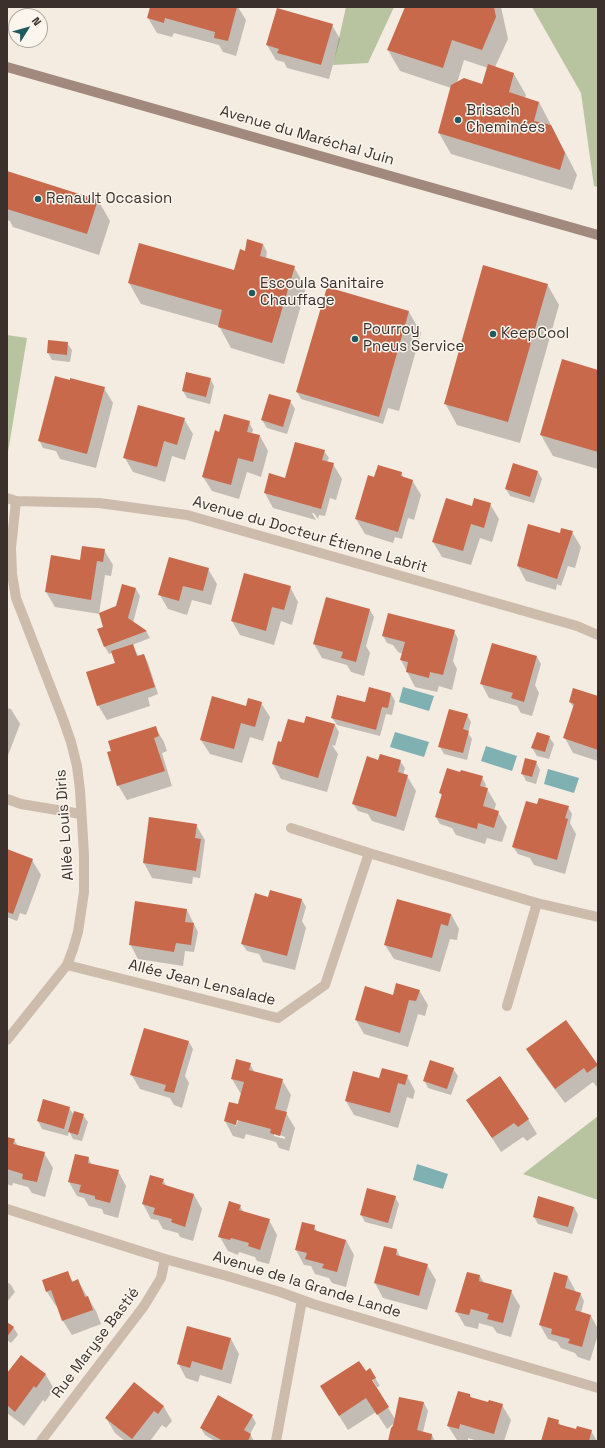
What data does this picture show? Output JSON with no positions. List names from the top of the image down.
{
  "streets": {
    "main road": ["Avenue du Maréchal Juin"],
    "street": [
      "Avenue du Docteur Étienne Labrit",
      "Allée Louis Diris",
      "Allée Jean Lensalade",
      "Avenue de la Grande Lande",
      "Rue Maryse Bastié"
    ]
  },
  "crossings": [
    ["Avenue du Docteur Étienne Labrit", "Allée Louis Diris"],
    ["Allée Louis Diris", "Allée Jean Lensalade"],
    ["Avenue de la Grande Lande", "Rue Maryse Bastié"]
  ],
  "places": [
    "Brisach Cheminées",
    "Renault Occasion",
    "Escoula Sanitaire Chauffage",
    "KeepCool",
    "Pourroy Pneus Service"
  ],
  "north": "top right"
}
